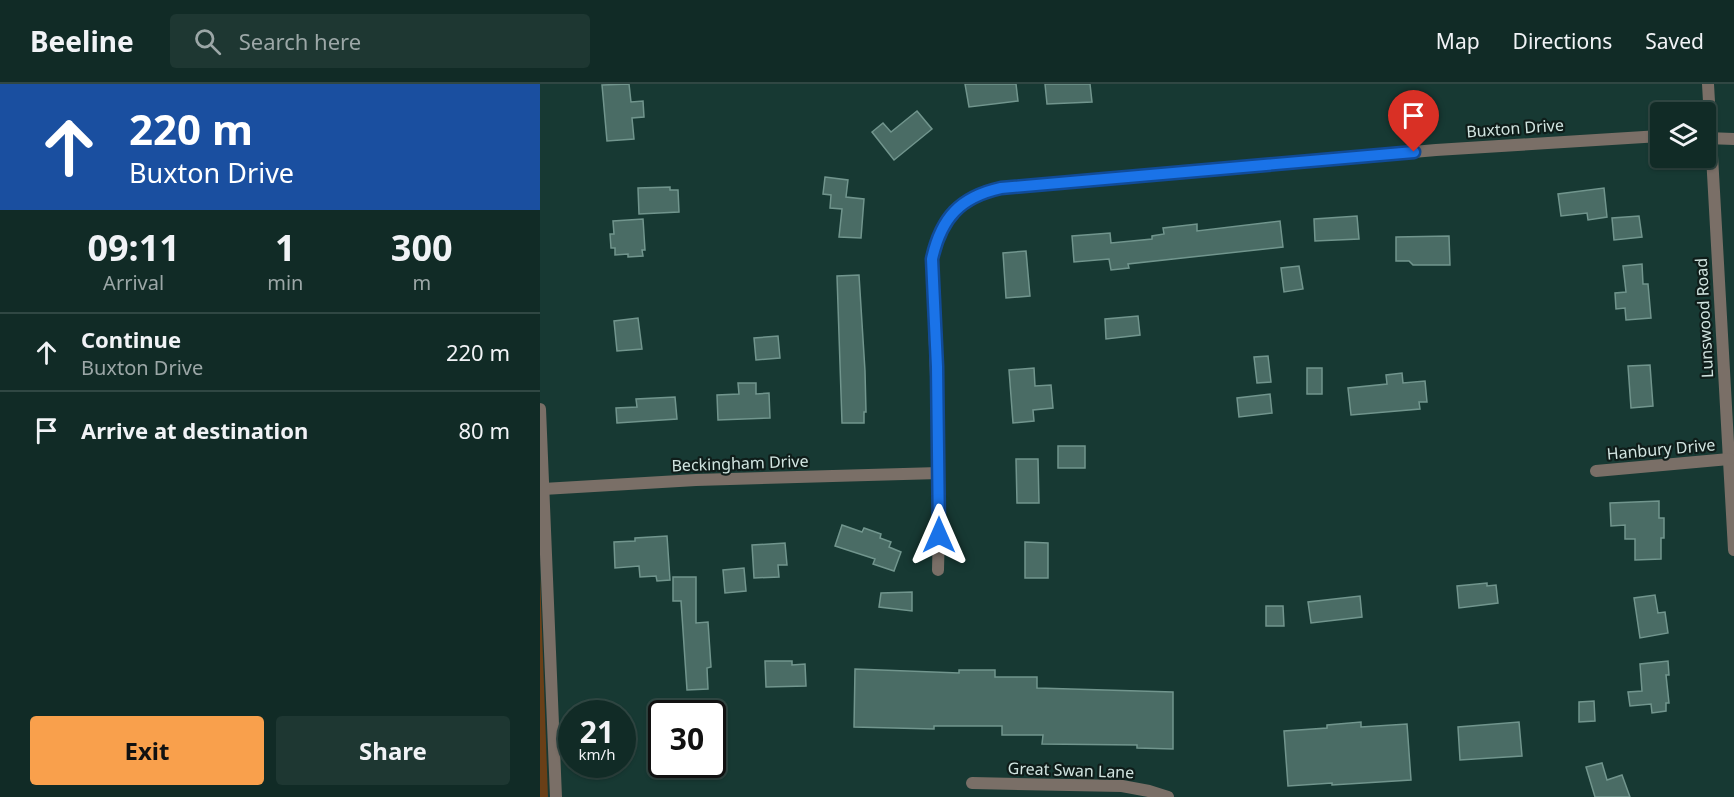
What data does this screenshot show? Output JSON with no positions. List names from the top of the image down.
{
  "streets": {
    "street": [
      "Buxton Drive",
      "Lunswood Road",
      "Hanbury Drive",
      "Beckingham Drive",
      "Great Swan Lane"
    ]
  },
  "crossings": [
    ["Buxton Drive", "Beckingham Drive"],
    ["Lunswood Road", "Hanbury Drive"]
  ],
  "page": {
    "header": "Beeline",
    "search": "Search here",
    "nav": ["Map", "Directions", "Saved"],
    "turn": ["220 m", "Buxton Drive"],
    "eta": [
      "09:11",
      "Arrival",
      "1",
      "min",
      "300",
      "m"
    ],
    "list": [
      {
        "name": "Continue",
        "note": "Buxton Drive",
        "value": "220 m"
      },
      {
        "name": "Arrive at destination",
        "value": "80 m"
      }
    ],
    "speed": "21 km/h",
    "limit": "30",
    "buttons": ["Exit", "Share"]
  }
}
